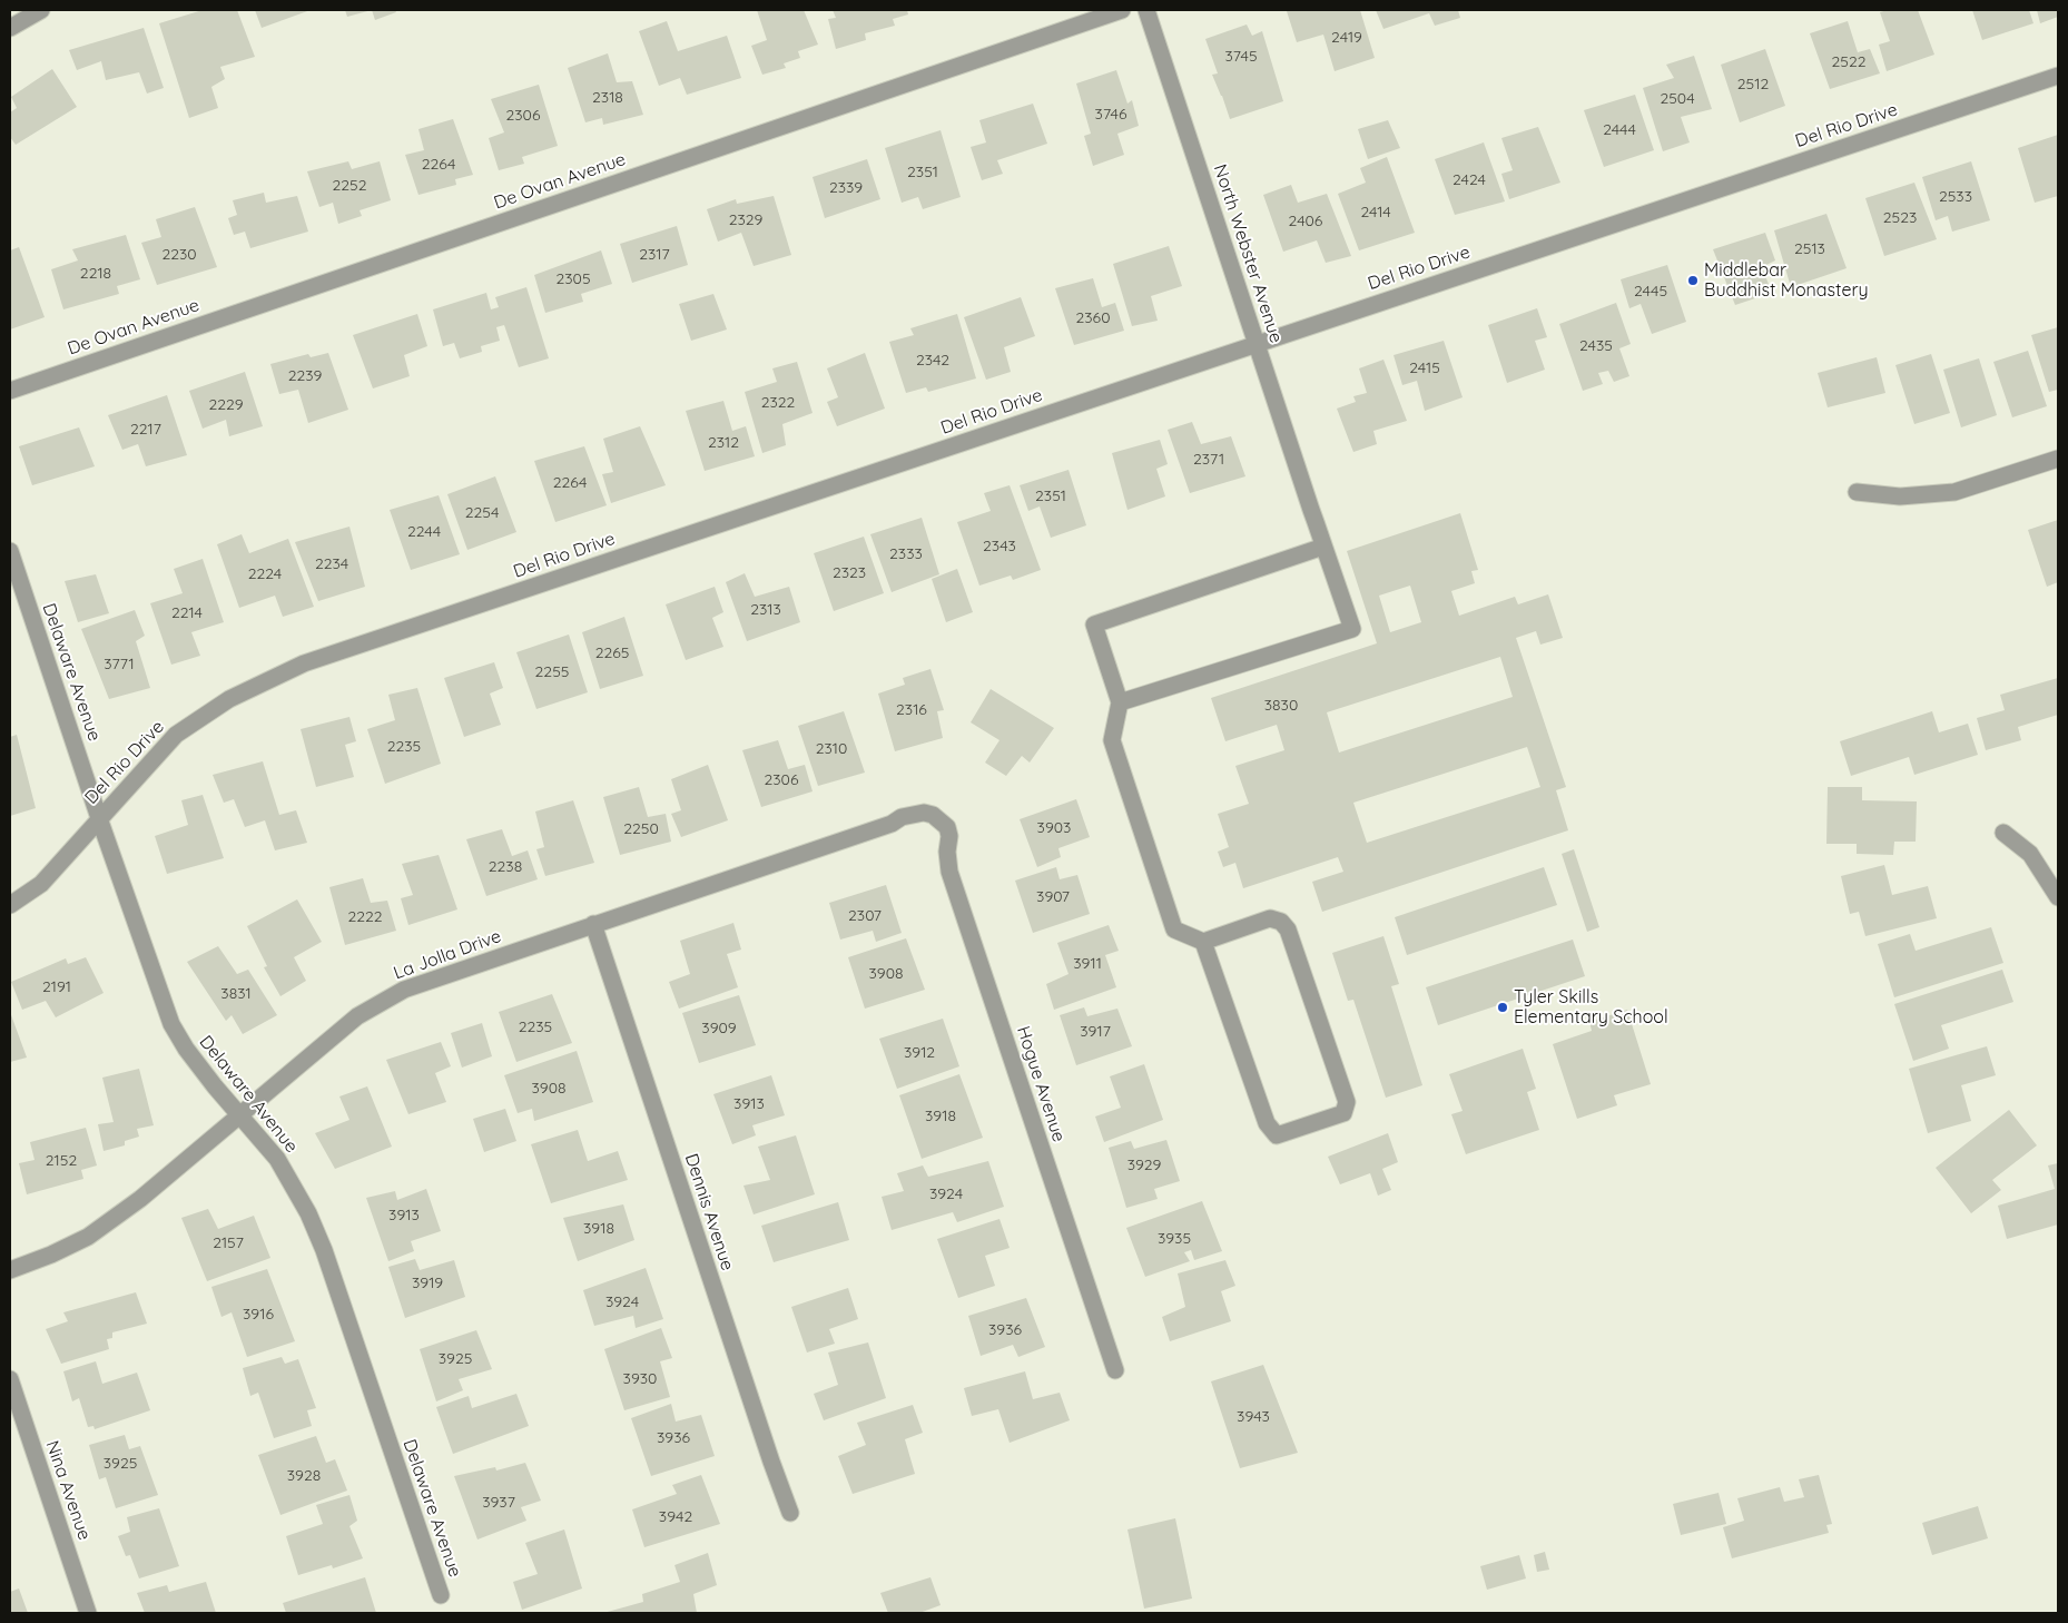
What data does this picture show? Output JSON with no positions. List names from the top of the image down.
{
  "streets": {
    "street": [
      "Del Rio Drive",
      "De Ovan Avenue",
      "North Webster Avenue",
      "Delaware Avenue",
      "La Jolla Drive",
      "Hogue Avenue",
      "Dennis Avenue",
      "Nina Avenue"
    ]
  },
  "crossings": [
    ["Del Rio Drive", "North Webster Avenue"],
    ["Del Rio Drive", "Delaware Avenue"],
    ["Delaware Avenue", "La Jolla Drive"],
    ["La Jolla Drive", "Hogue Avenue"],
    ["La Jolla Drive", "Dennis Avenue"]
  ],
  "places": ["Middlebar Buddhist Monastery", "Tyler Skills Elementary School"],
  "house_numbers": [
    "2419",
    "3745",
    "2522",
    "2512",
    "2318",
    "2504",
    "3746",
    "2306",
    "2444",
    "2264",
    "2351",
    "2424",
    "2252",
    "2339",
    "2533",
    "2414",
    "2523",
    "2329",
    "2406",
    "2513",
    "2230",
    "2317",
    "2218",
    "2305",
    "2445",
    "2360",
    "2435",
    "2342",
    "2415",
    "2239",
    "2322",
    "2229",
    "2217",
    "2312",
    "2371",
    "2264",
    "2351",
    "2254",
    "2244",
    "2343",
    "2333",
    "2234",
    "2323",
    "2224",
    "2313",
    "2214",
    "2265",
    "3771",
    "2255",
    "3830",
    "2316",
    "2235",
    "2310",
    "2306",
    "3903",
    "2250",
    "2238",
    "3907",
    "2307",
    "2222",
    "3911",
    "3908",
    "2191",
    "3831",
    "2235",
    "3909",
    "3917",
    "3912",
    "3908",
    "3913",
    "3918",
    "2152",
    "3929",
    "3924",
    "3913",
    "3918",
    "3935",
    "2157",
    "3919",
    "3924",
    "3916",
    "3936",
    "3925",
    "3930",
    "3943",
    "3936",
    "3925",
    "3928",
    "3937",
    "3942"
  ]
}
